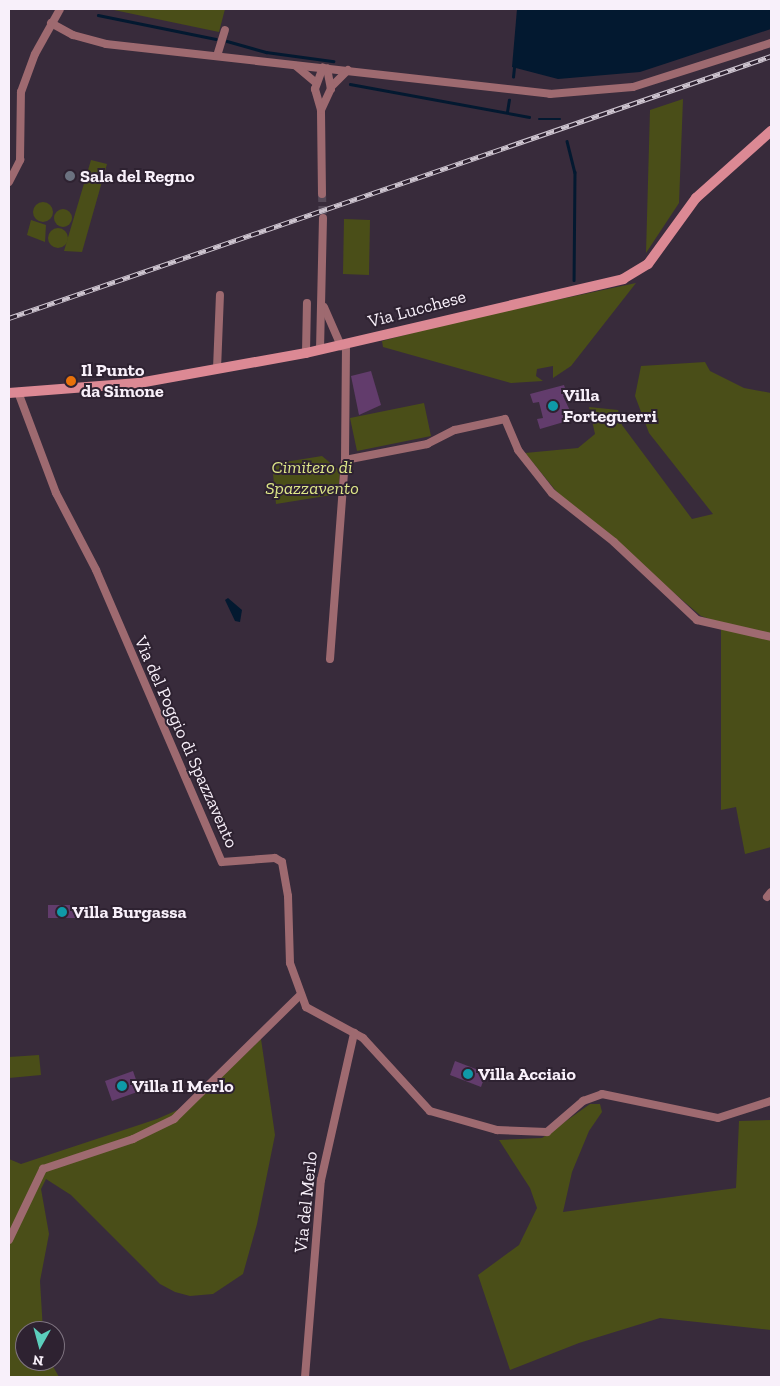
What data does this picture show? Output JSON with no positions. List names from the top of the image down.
{
  "streets": {
    "street": ["Via Lucchese", "Via del Poggio di Spazzavento", "Via del Merlo"]
  },
  "crossings": [
    ["Via Lucchese", "Via del Poggio di Spazzavento"],
    ["Via del Poggio di Spazzavento", "Via del Merlo"]
  ],
  "parks": ["Cimitero di Spazzavento"],
  "places": [
    "Sala del Regno",
    "Il Punto da Simone",
    "Villa Forteguerri",
    "Villa Burgassa",
    "Villa Acciaio",
    "Villa Il Merlo"
  ],
  "north": "bottom"
}
